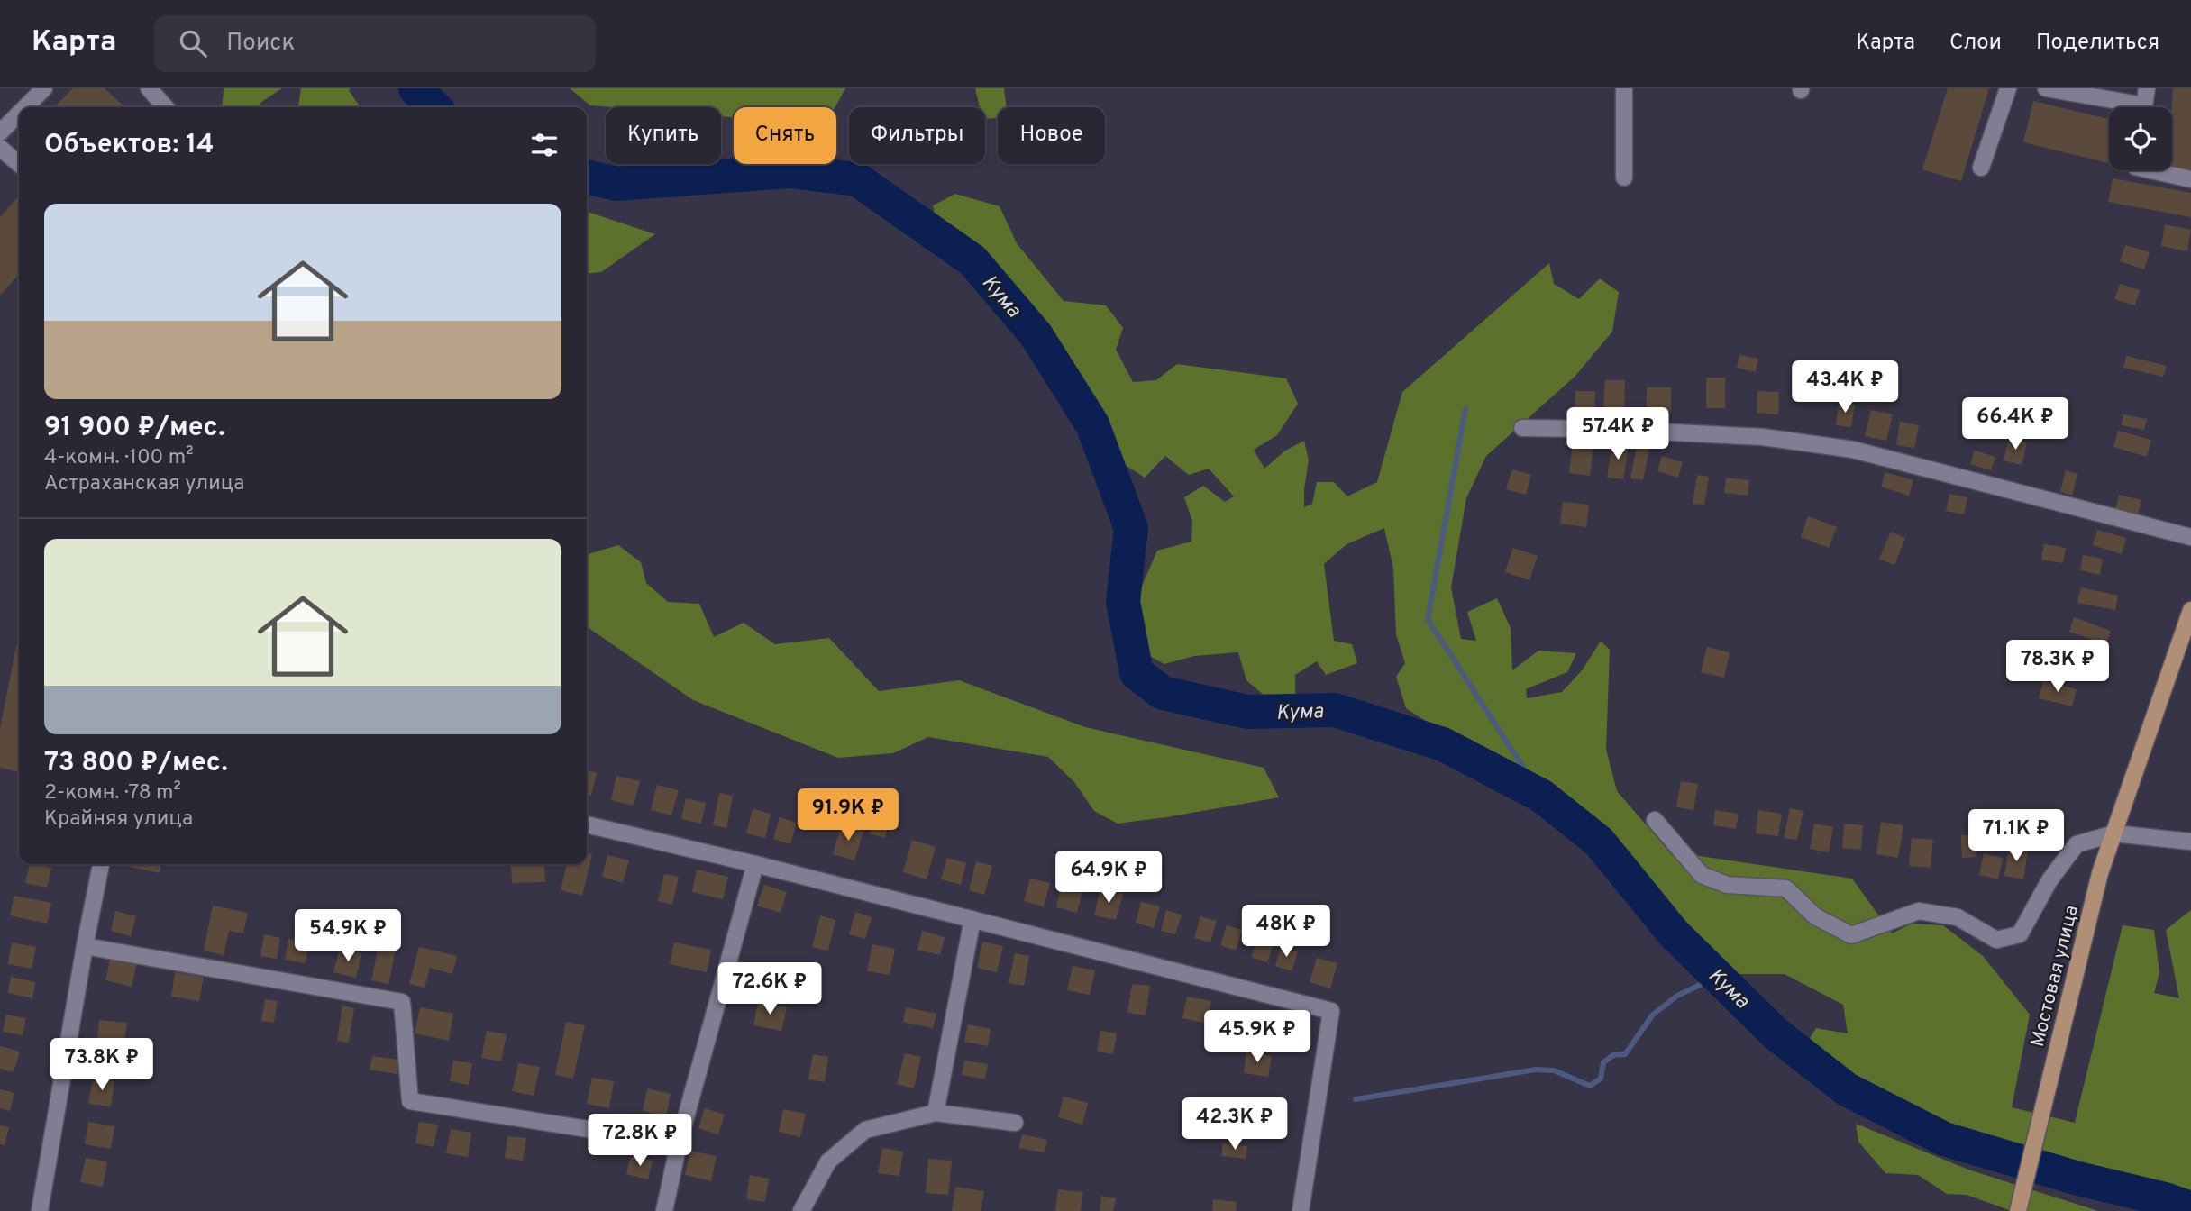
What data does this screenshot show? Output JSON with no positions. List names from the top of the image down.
{
  "streets": {
    "main road": ["Мостовая улица"]
  },
  "water": ["Кума"],
  "page": {
    "header": "Карта",
    "search": "Поиск",
    "nav": ["Карта", "Слои", "Поделиться"],
    "chip": [
      "Купить",
      "Снять",
      "Фильтры",
      "Новое"
    ],
    "heading": "Объектов: 14",
    "list": [
      {
        "name": "91 900 ₽/мес.",
        "note": "4-комн. · 100 m² · Астраханская улица"
      },
      {
        "name": "73 800 ₽/мес.",
        "note": "2-комн. · 78 m² · Крайняя улица"
      }
    ],
    "price": [
      "43.4K ₽",
      "66.4K ₽",
      "57.4K ₽",
      "78.3K ₽",
      "91.9K ₽",
      "71.1K ₽",
      "64.9K ₽",
      "48K ₽",
      "54.9K ₽",
      "72.6K ₽",
      "45.9K ₽",
      "73.8K ₽",
      "42.3K ₽",
      "72.8K ₽"
    ]
  }
}
